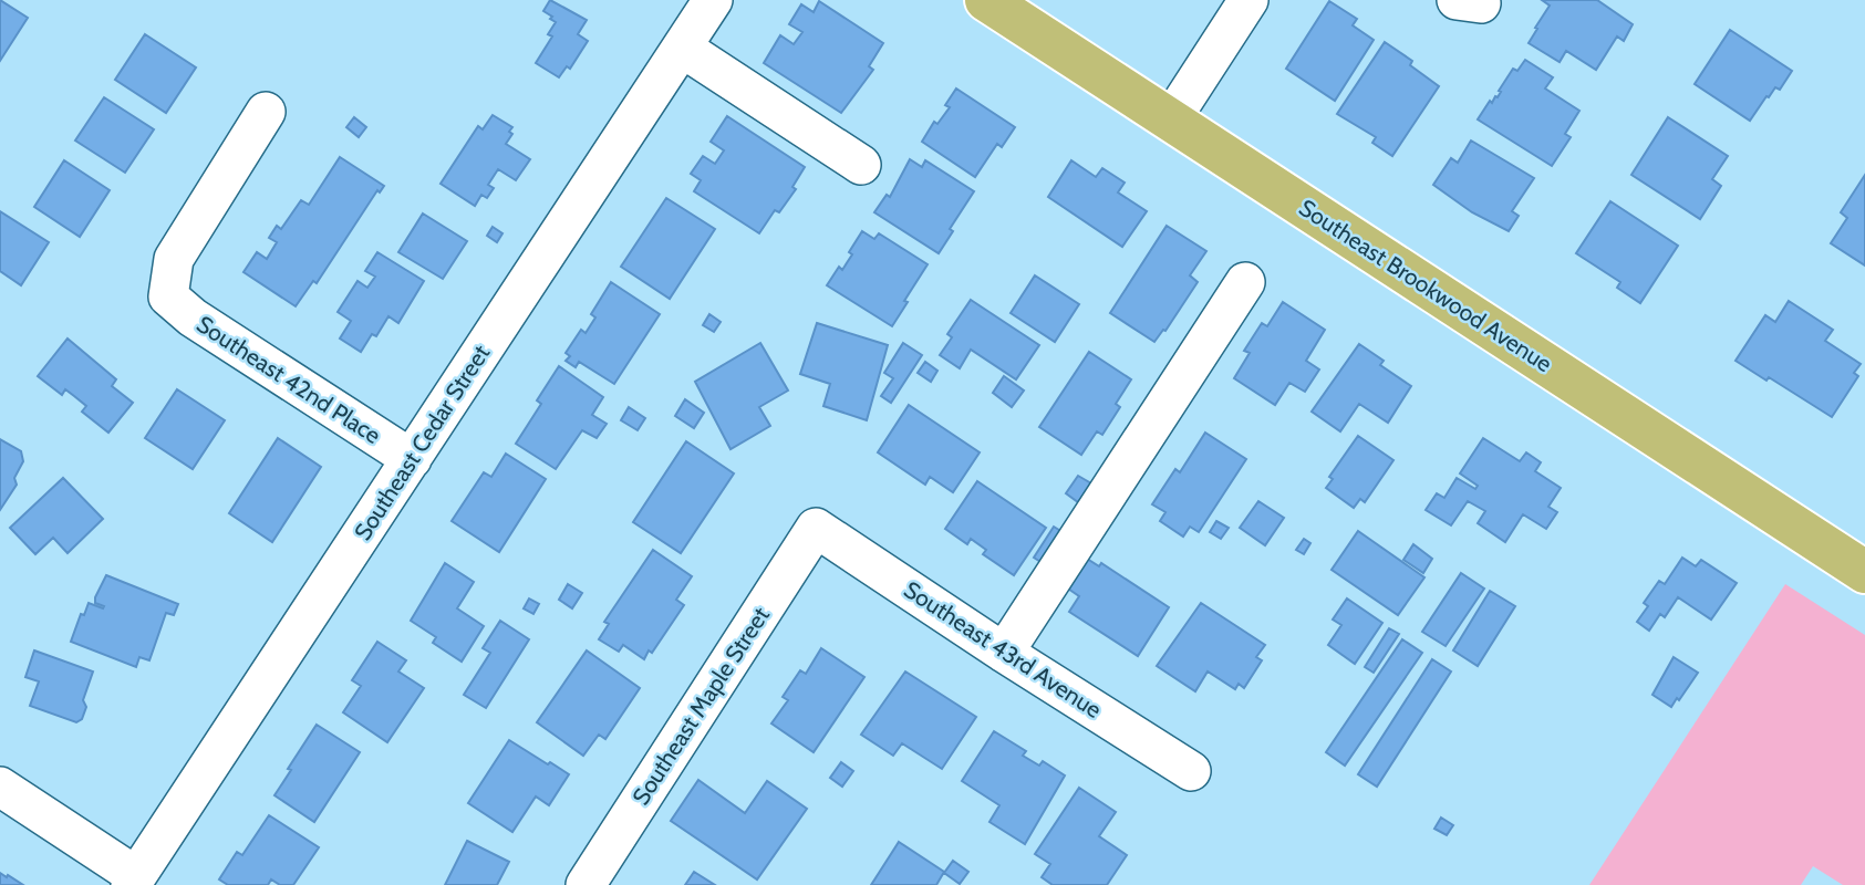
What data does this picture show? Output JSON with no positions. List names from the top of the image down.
{
  "streets": {
    "main road": ["Southeast Brookwood Avenue"],
    "street": [
      "Southeast 42nd Place",
      "Southeast Cedar Street",
      "Southeast 43rd Avenue",
      "Southeast Maple Street"
    ]
  },
  "crossings": [
    ["Southeast 42nd Place", "Southeast Cedar Street"],
    ["Southeast 43rd Avenue", "Southeast Maple Street"]
  ]
}
